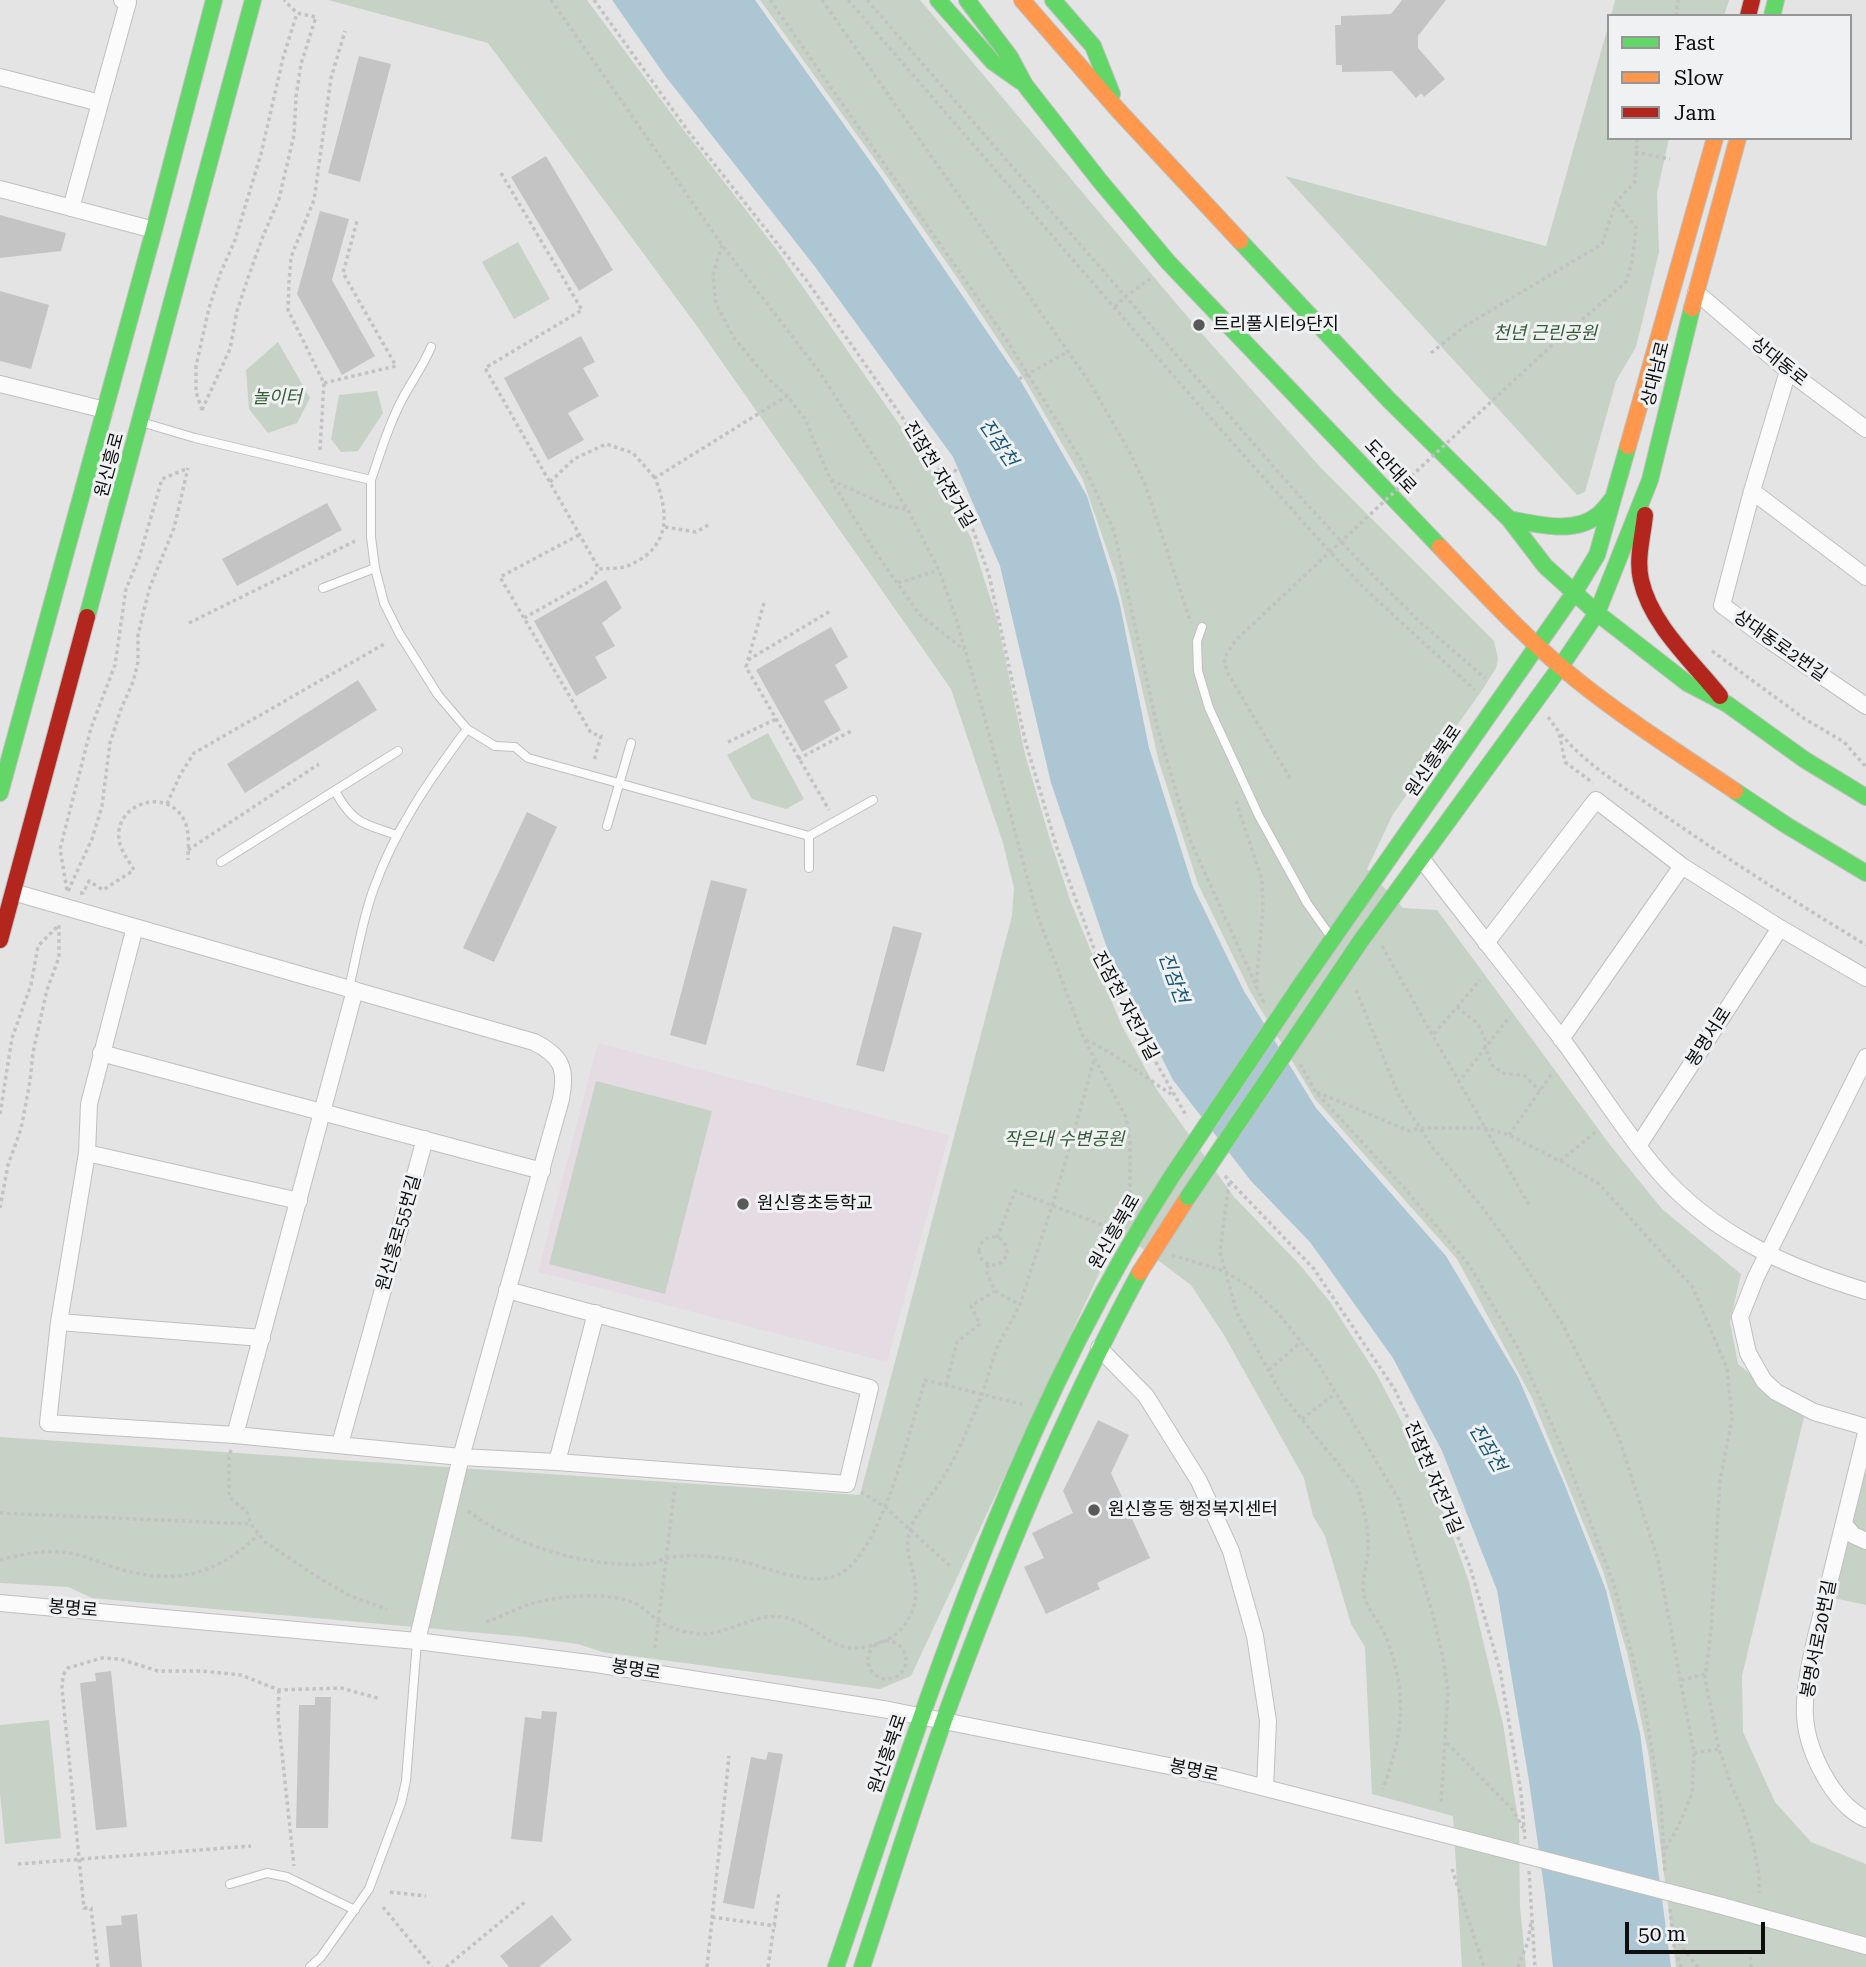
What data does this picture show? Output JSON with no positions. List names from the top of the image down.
{
  "streets": {
    "street": [
      "상대동로",
      "상대남로",
      "원신흥로",
      "도안대로",
      "상대동로2번길",
      "원신흥북로",
      "봉명서로",
      "원신흥로55번길",
      "봉명로",
      "봉명서로20번길"
    ],
    "path": ["진잠천 자전거길"]
  },
  "crossings": [
    ["상대동로", "상대남로"],
    ["상대동로", "상대동로2번길"],
    ["상대남로", "원신흥북로"],
    ["도안대로", "원신흥북로"],
    ["원신흥북로", "봉명로"]
  ],
  "water": ["진잠천"],
  "parks": ["천년 근린공원", "놀이터", "작은내 수변공원"],
  "places": ["트리풀시티9단지", "원신흥초등학교", "원신흥동 행정복지센터"],
  "legend": ["Fast", "Slow", "Jam"],
  "scale_bar": "50 m"
}
